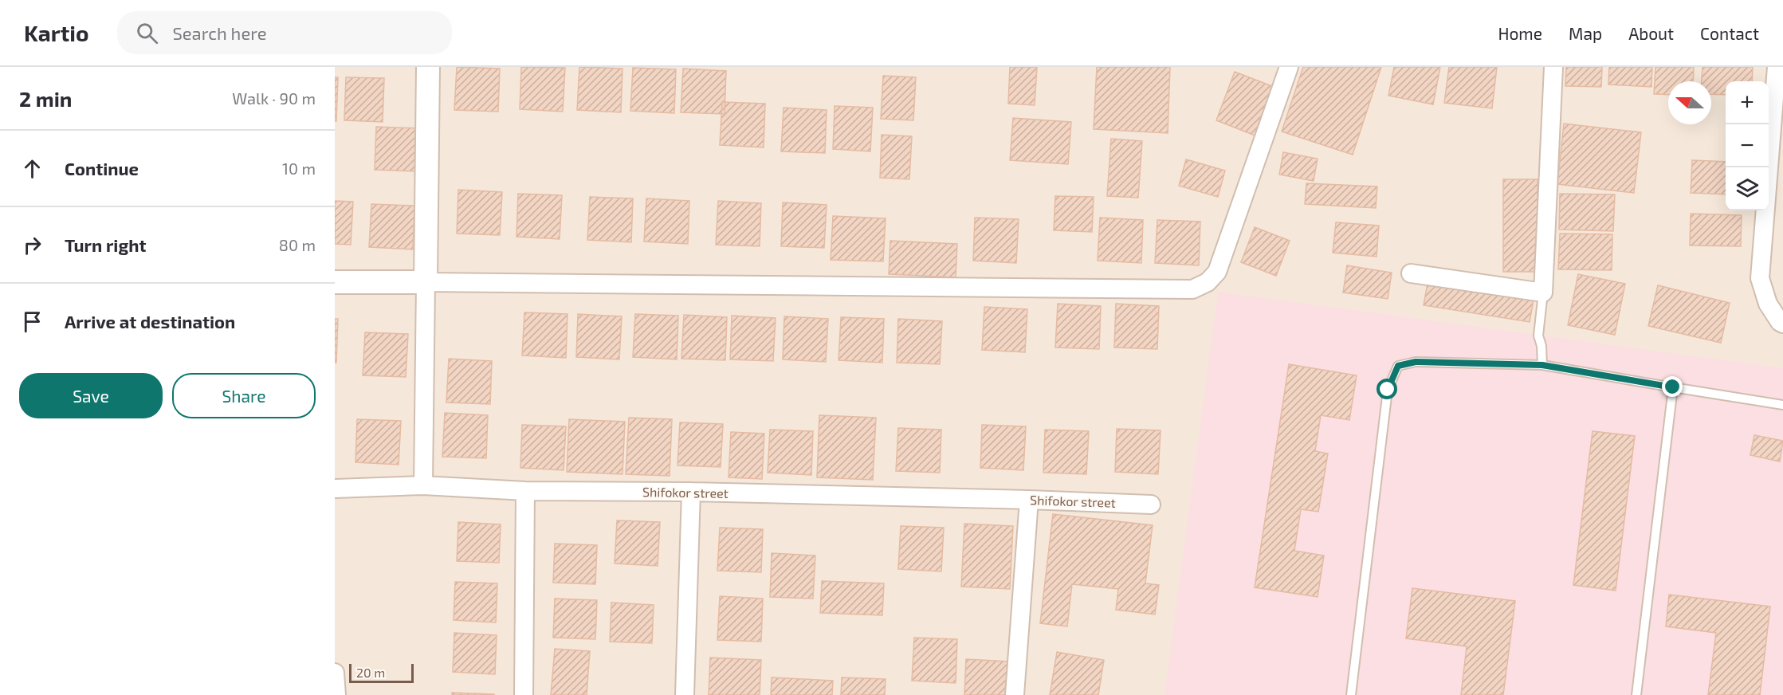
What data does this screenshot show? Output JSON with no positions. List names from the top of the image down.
{
  "streets": {
    "street": ["Shifokor street"]
  },
  "scale_bar": "20 m",
  "north": "left",
  "page": {
    "header": "Kartio",
    "search": "Search here",
    "nav": [
      "Home",
      "Map",
      "About",
      "Contact"
    ],
    "heading": ["2 min", "Walk · 90 m"],
    "map_buttons": ["+", "−"],
    "list": [
      ["Continue", "10 m"],
      ["Turn right", "80 m"],
      "Arrive at destination"
    ],
    "buttons": ["Save", "Share"],
    "scale": "20 m"
  }
}
